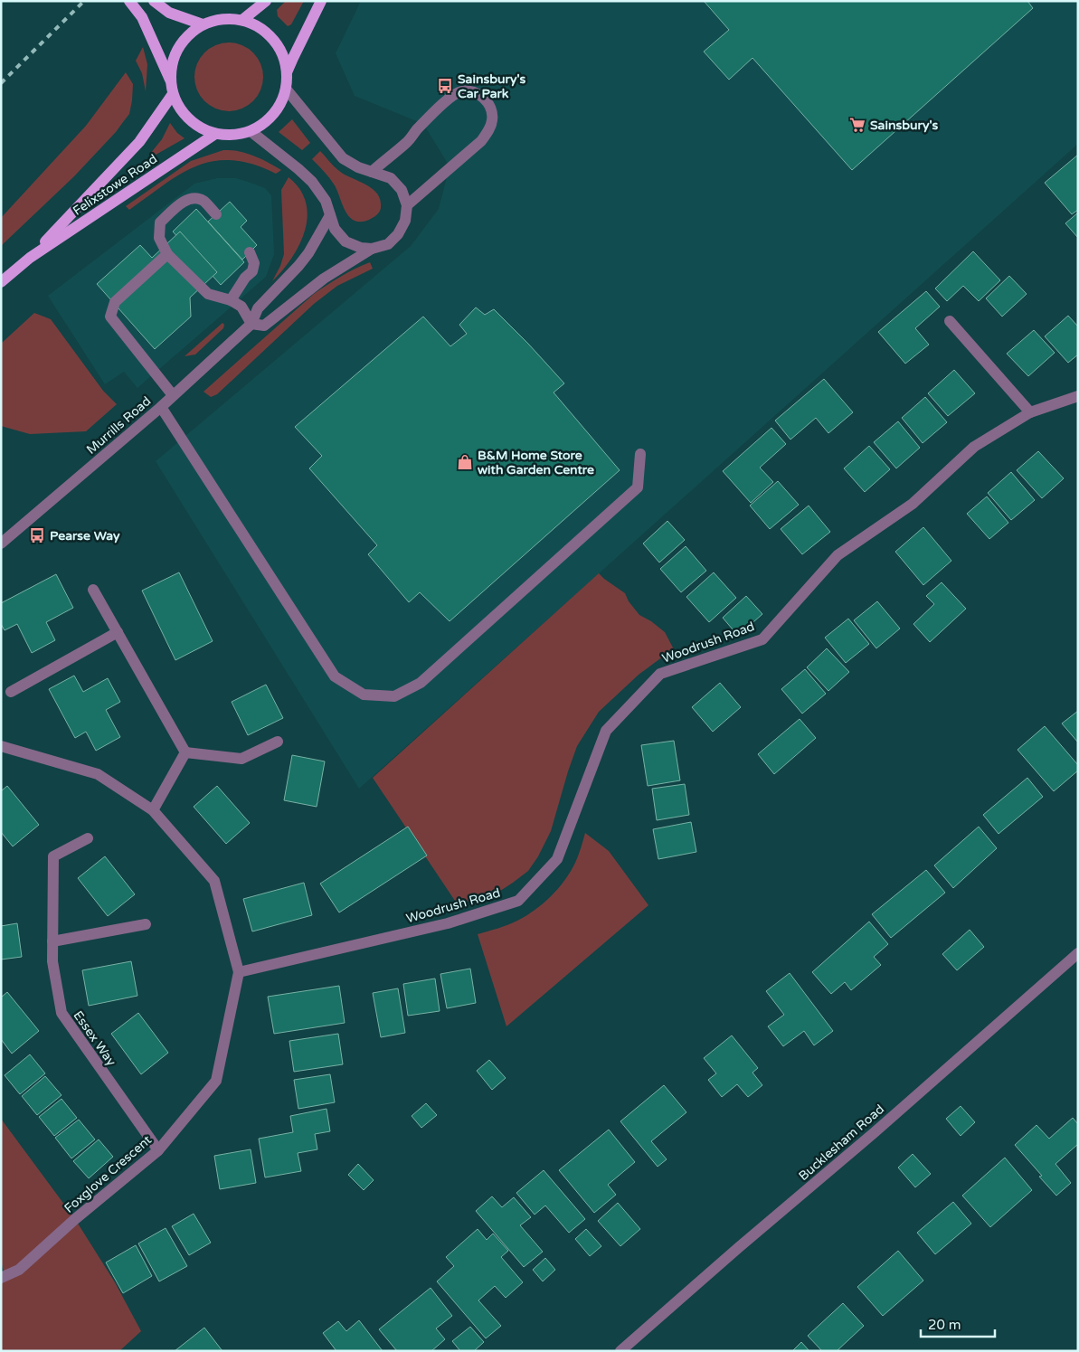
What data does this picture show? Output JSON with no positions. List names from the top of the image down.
{
  "streets": {
    "main road": ["Felixstowe Road"],
    "street": [
      "Murrills Road",
      "Woodrush Road",
      "Essex Way",
      "Bucklesham Road",
      "Foxglove Crescent"
    ]
  },
  "crossings": [
    ["Woodrush Road", "Foxglove Crescent"],
    ["Essex Way", "Foxglove Crescent"]
  ],
  "places": {
    "bus stop": ["Sainsbury's Car Park", "Pearse Way"],
    "supermarket": ["Sainsbury's"],
    "shop": ["B&M Home Store with Garden Centre"]
  },
  "scale_bar": "20 m"
}
